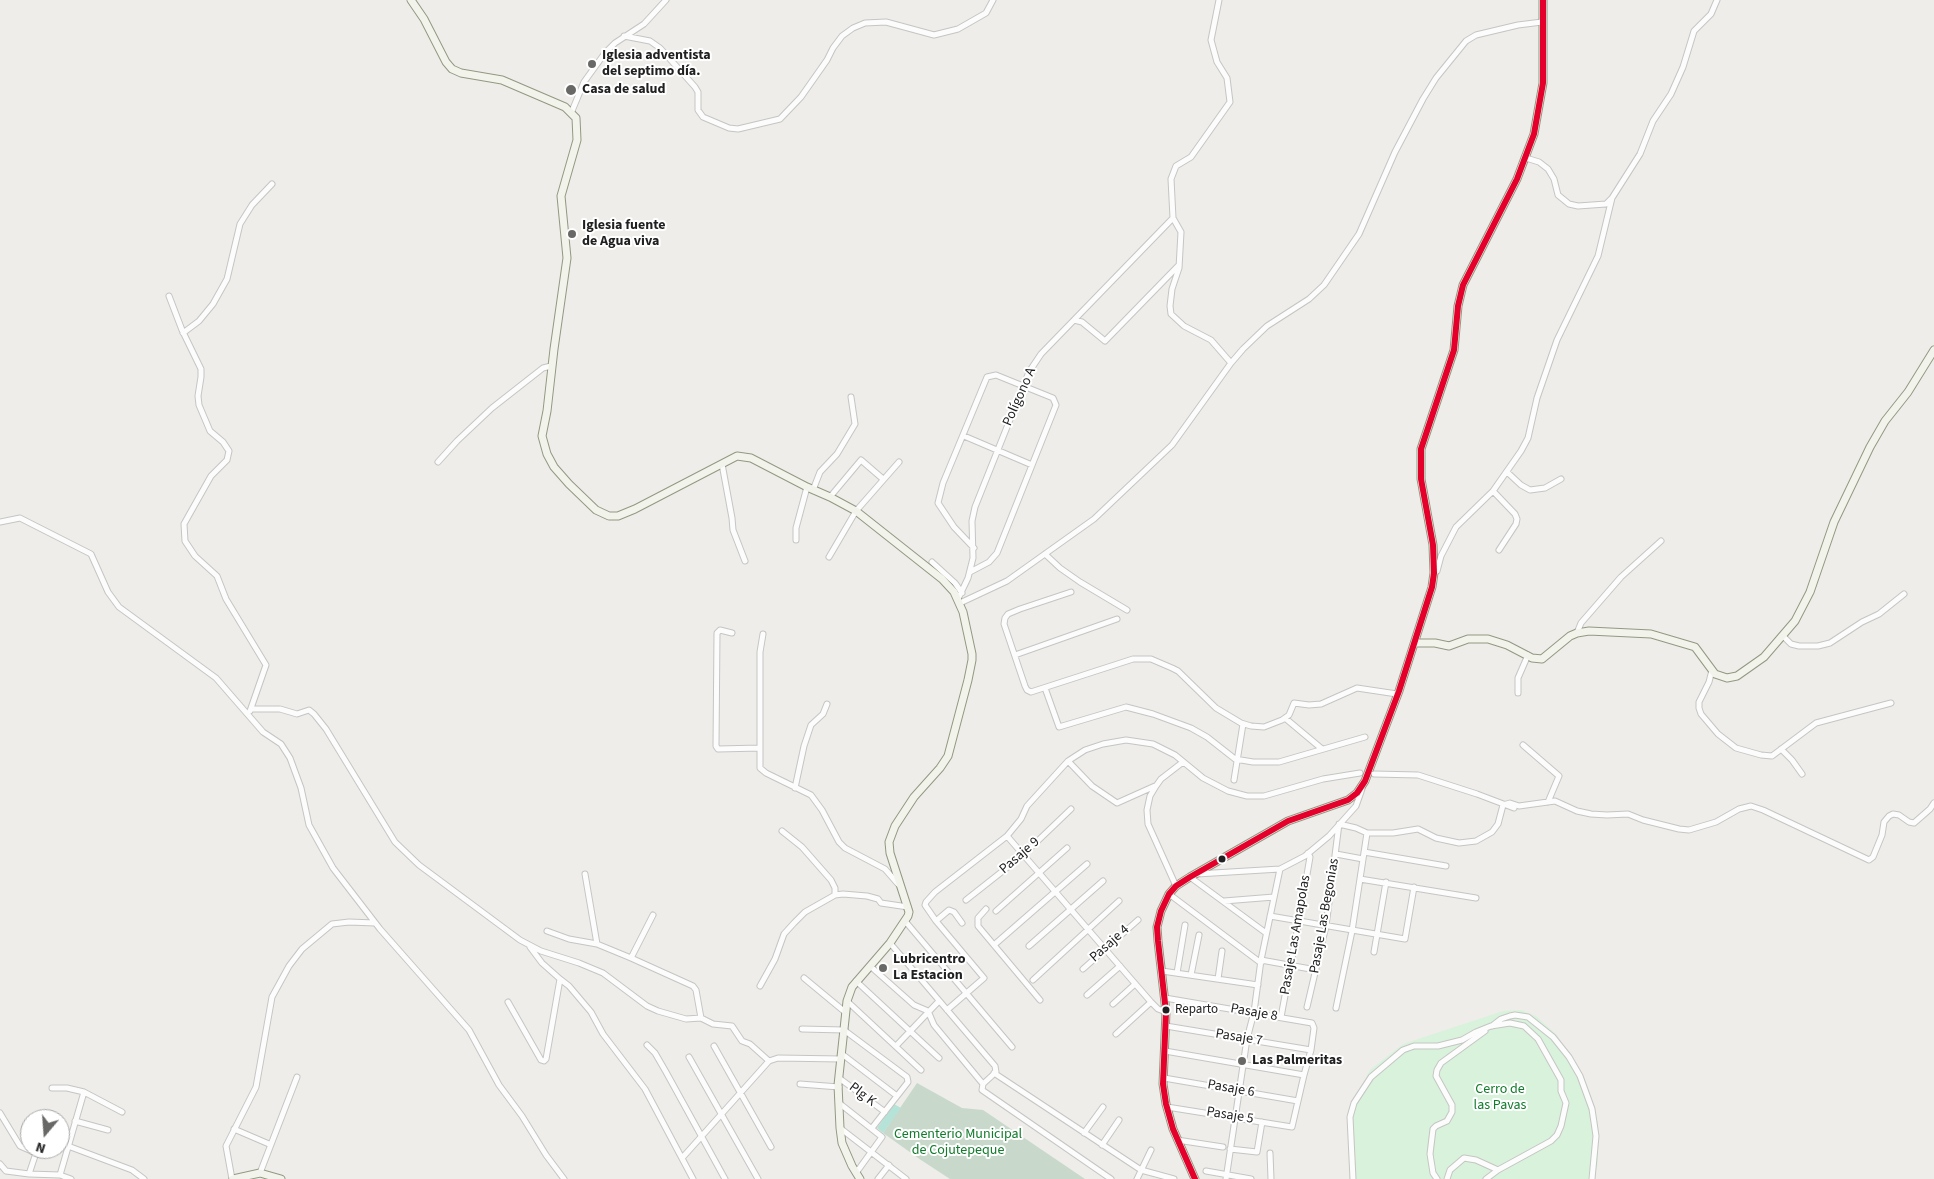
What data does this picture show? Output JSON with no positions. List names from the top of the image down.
{
  "streets": {
    "street": [
      "Polígono A",
      "Pasaje 9",
      "Pasaje Las Begonias",
      "Pasaje Las Amapolas",
      "Pasaje 4",
      "Pasaje 8",
      "Pasaje 7",
      "Pasaje 6",
      "Plg K",
      "Pasaje 5"
    ]
  },
  "crossings": [
    ["Pasaje Las Amapolas", "Pasaje 8"],
    ["Pasaje 8", "Pasaje 7"],
    ["Pasaje 6", "Pasaje 5"]
  ],
  "parks": ["Cerro de las Pavas", "Cementerio Municipal de Cojutepeque"],
  "places": [
    "Iglesia adventista del septimo día.",
    "Casa de salud",
    "Iglesia fuente de Agua viva",
    "Lubricentro La Estacion",
    "Reparto",
    "Las Palmeritas"
  ],
  "north": "bottom"
}
